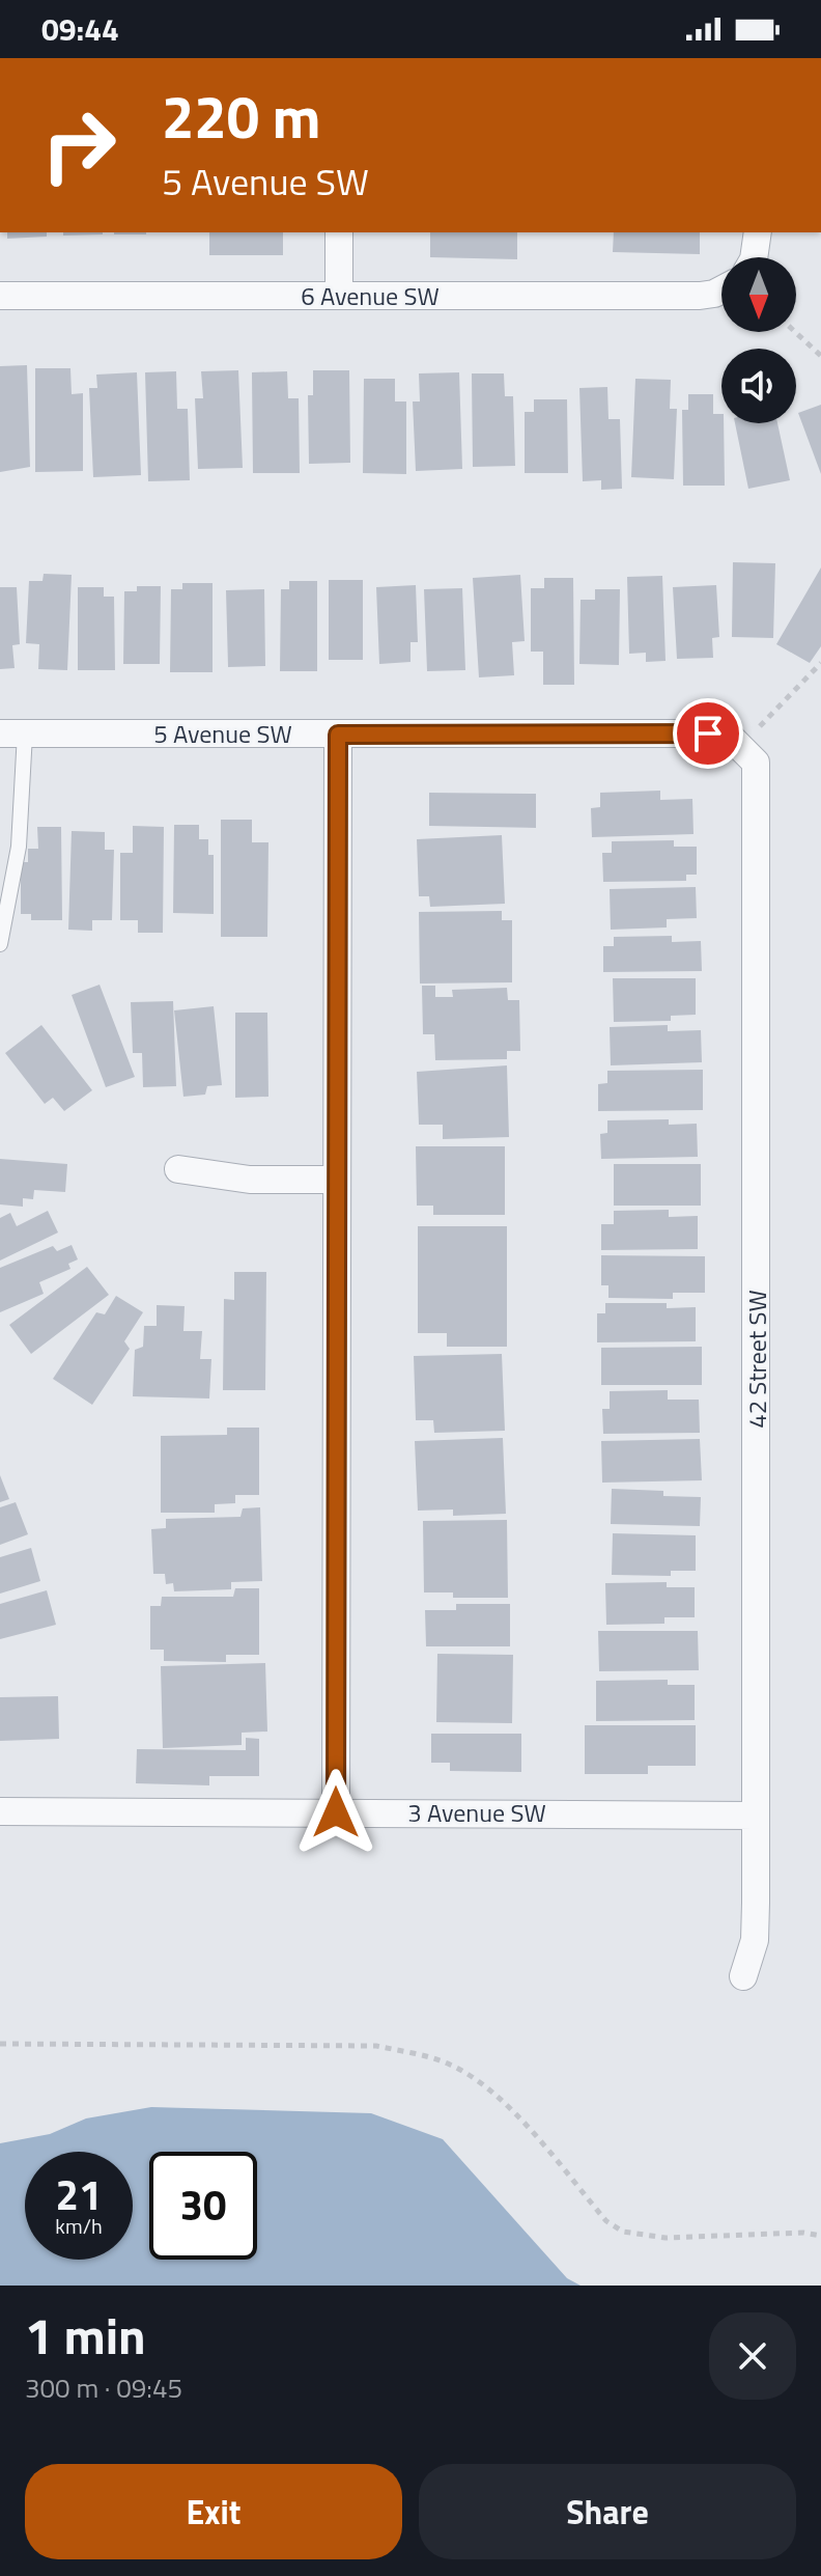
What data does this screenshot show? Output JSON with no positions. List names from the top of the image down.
{
  "streets": {
    "street": [
      "6 Avenue SW",
      "5 Avenue SW",
      "42 Street SW",
      "3 Avenue SW"
    ]
  },
  "crossings": [
    ["5 Avenue SW", "42 Street SW"],
    ["42 Street SW", "3 Avenue SW"]
  ],
  "north": "bottom",
  "page": {
    "status": "09:44",
    "turn": ["220 m", "5 Avenue SW"],
    "speed": "21 km/h",
    "limit": "30",
    "heading": ["1 min", "300 m · 09:45"],
    "buttons": ["Exit", "Share"]
  }
}
